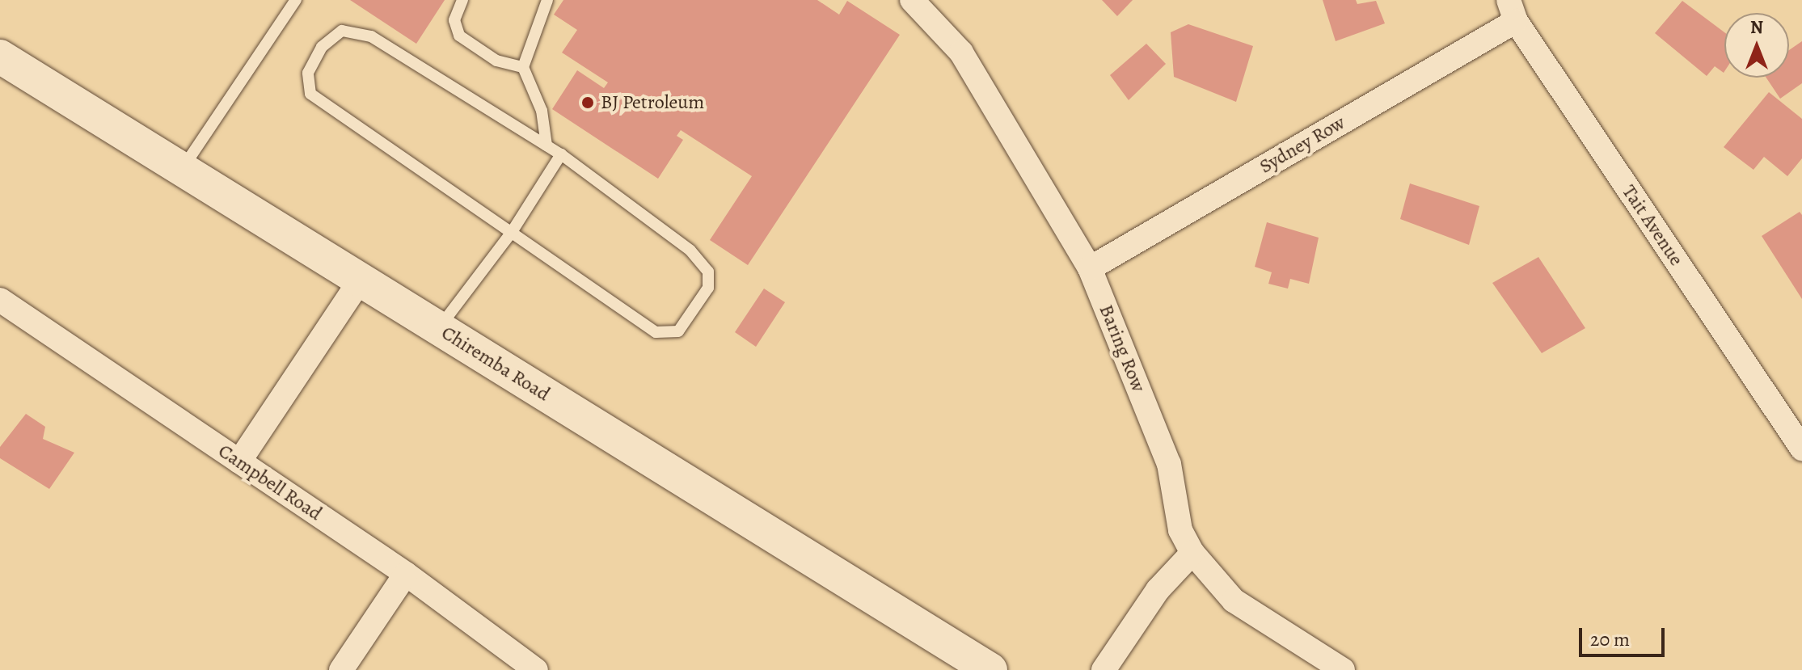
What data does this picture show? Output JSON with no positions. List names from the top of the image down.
{
  "streets": {
    "main road": ["Chiremba Road"],
    "street": [
      "Sydney Row",
      "Tait Avenue",
      "Baring Row",
      "Campbell Road"
    ]
  },
  "crossings": [
    ["Sydney Row", "Tait Avenue"],
    ["Sydney Row", "Baring Row"]
  ],
  "places": ["BJ Petroleum"],
  "scale_bar": "20 m",
  "north": "top"
}
